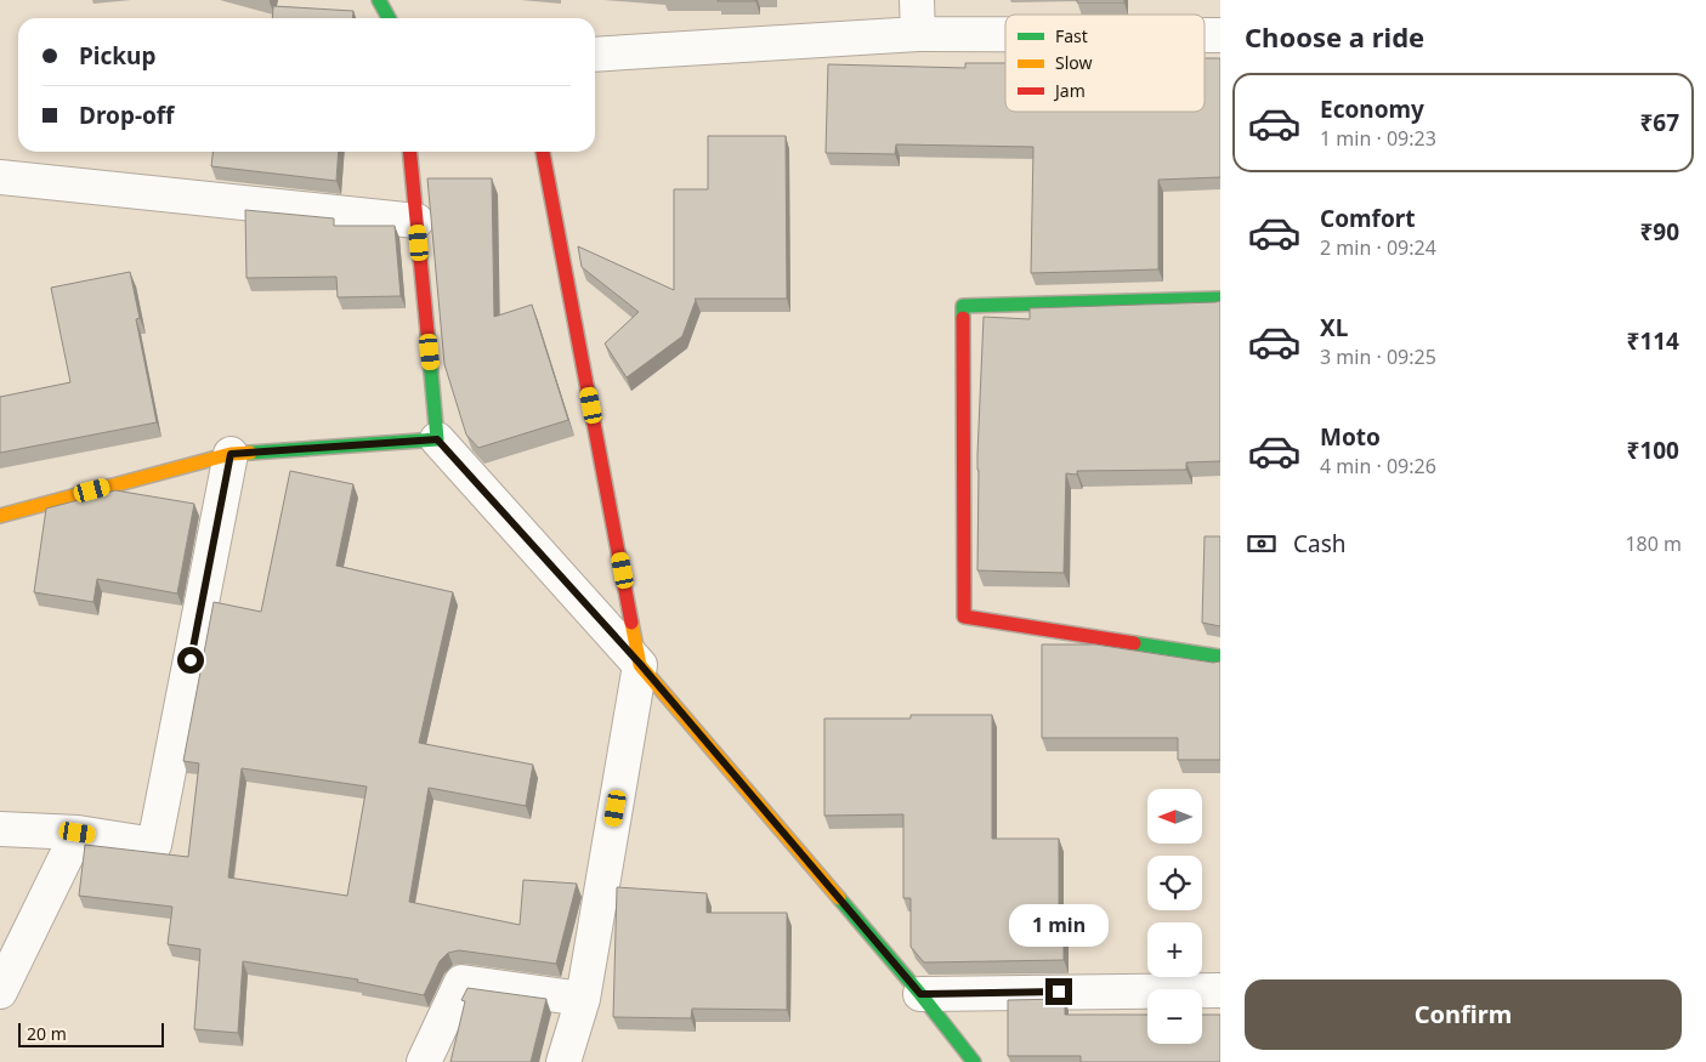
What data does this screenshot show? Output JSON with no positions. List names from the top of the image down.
{
  "legend": ["Fast", "Slow", "Jam"],
  "scale_bar": "20 m",
  "north": "left",
  "page": {
    "heading": "Choose a ride",
    "banner": ["Pickup", "Drop-off"],
    "list": [
      {
        "name": "Economy",
        "note": "1 min · 09:23",
        "value": "₹67"
      },
      {
        "name": "Comfort",
        "note": "2 min · 09:24",
        "value": "₹90"
      },
      {
        "name": "XL",
        "note": "3 min · 09:25",
        "value": "₹114"
      },
      {
        "name": "Moto",
        "note": "4 min · 09:26",
        "value": "₹100"
      }
    ],
    "pay": ["Cash", "180 m"],
    "map_buttons": ["+", "−"],
    "bubble": "1 min",
    "buttons": "Confirm",
    "scale": "20 m"
  }
}
